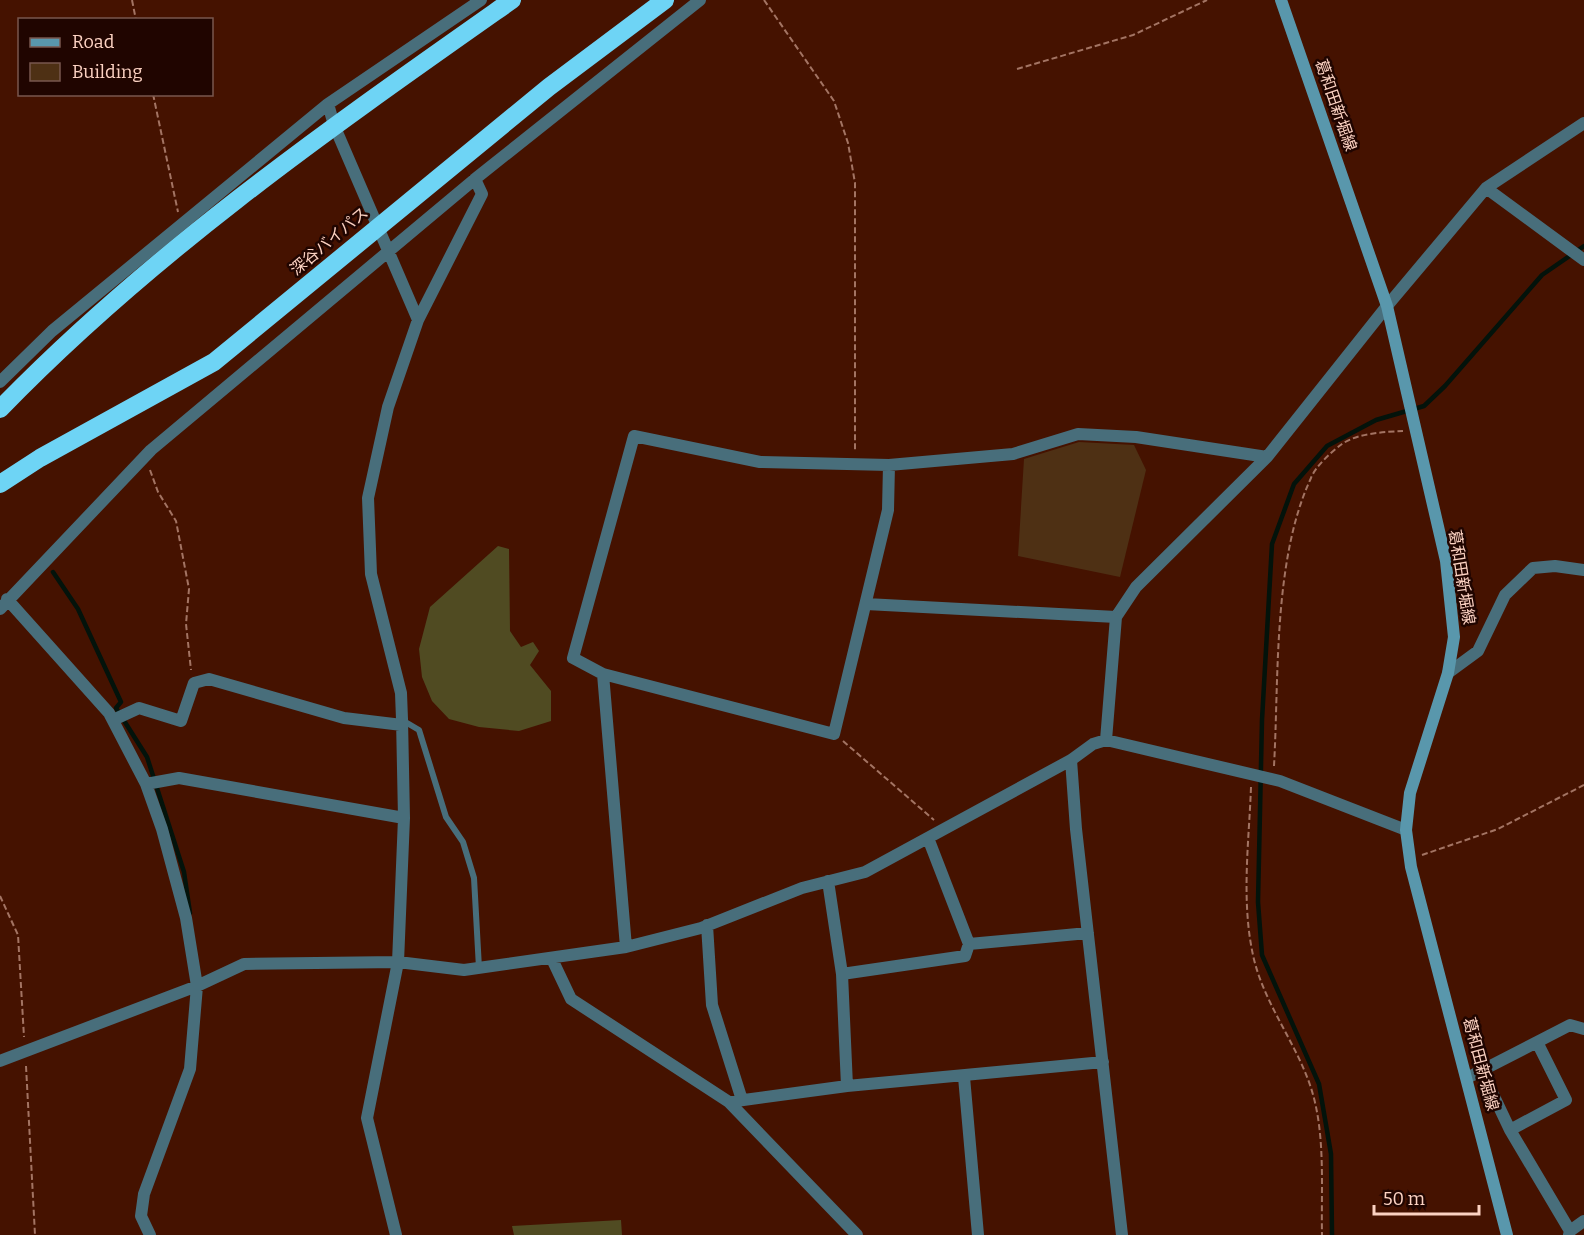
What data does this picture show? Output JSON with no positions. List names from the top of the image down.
{
  "streets": {
    "highway": ["深谷バイパス"],
    "main road": ["葛和田新堀線"]
  },
  "legend": ["Road", "Building"],
  "scale_bar": "50 m"
}
